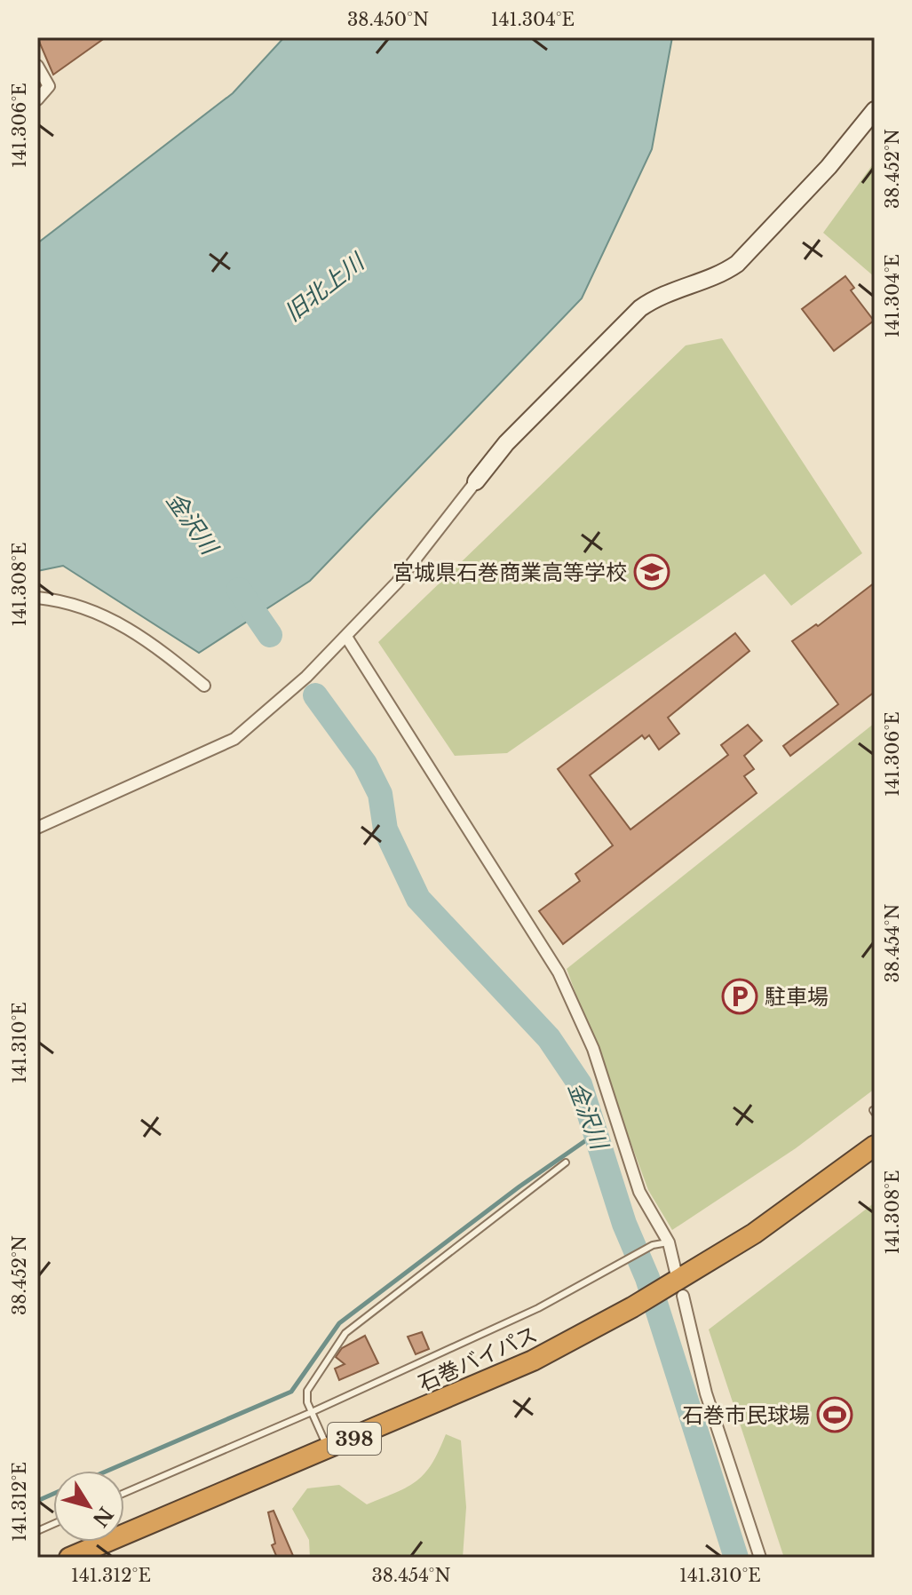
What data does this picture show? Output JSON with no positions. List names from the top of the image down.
{
  "streets": {
    "highway": ["石巻バイパス", "398"]
  },
  "water": ["旧北上川", "金沢川"],
  "places": {
    "school or university": ["宮城県石巻商業高等学校"],
    "parking": ["駐車場"],
    "sports": ["石巻市民球場"]
  },
  "north": "bottom right",
  "coordinates": [
    "38.450°N",
    "141.304°E",
    "141.306°E",
    "38.452°N",
    "141.308°E",
    "38.454°N",
    "141.310°E",
    "141.312°E"
  ]
}
